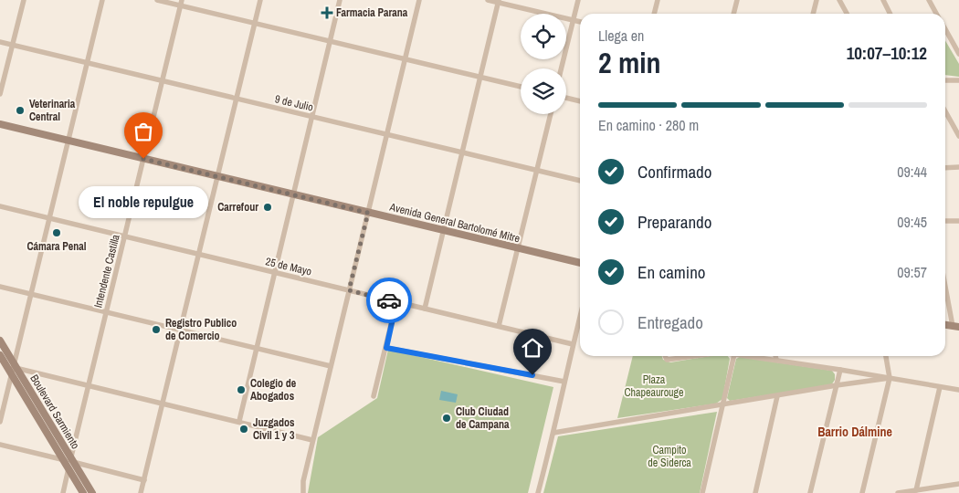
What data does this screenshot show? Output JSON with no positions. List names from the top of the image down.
{
  "streets": {
    "main road": ["Avenida General Bartolomé Mitre", "Boulevard Sarmiento"],
    "street": ["9 de Julio", "25 de Mayo", "Intendente Castilla"]
  },
  "crossings": [
    ["9 de Julio", "Intendente Castilla"],
    ["Avenida General Bartolomé Mitre", "Intendente Castilla"],
    ["25 de Mayo", "Intendente Castilla"],
    ["Intendente Castilla", "Boulevard Sarmiento"]
  ],
  "districts": ["Barrio Dálmine"],
  "parks": ["Plaza Chapeaurouge", "Campito de Siderca"],
  "places": {
    "health": ["Farmacia Parana"],
    "other": [
      "Veterinaria Central",
      "El noble repulgue",
      "Carrefour",
      "Cámara Penal",
      "Registro Publico de Comercio",
      "Colegio de Abogados",
      "Club Ciudad de Campana",
      "Juzgados Civil 1 y 3"
    ]
  },
  "page": {
    "heading": ["2 min", "Llega en", "10:07–10:12"],
    "bar": "En camino · 280 m",
    "list": [
      ["Confirmado", "09:44"],
      ["Preparando", "09:45"],
      ["En camino", "09:57"],
      "Entregado"
    ],
    "bubble": "El noble repulgue"
  }
}
